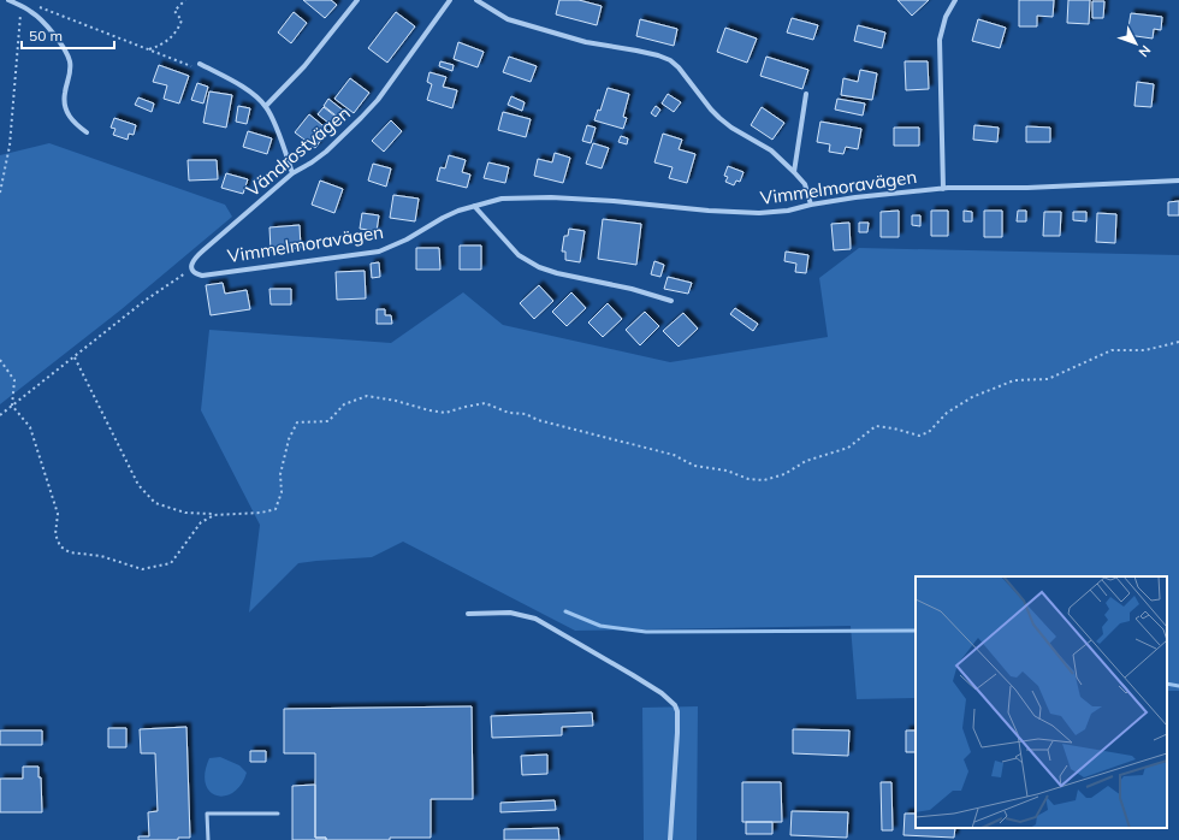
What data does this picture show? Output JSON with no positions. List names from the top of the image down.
{
  "streets": {
    "street": ["Vändrostvägen", "Vimmelmoravägen"]
  },
  "crossings": [
    ["Vändrostvägen", "Vimmelmoravägen"]
  ],
  "scale_bar": "50 m",
  "north": "bottom right"
}
